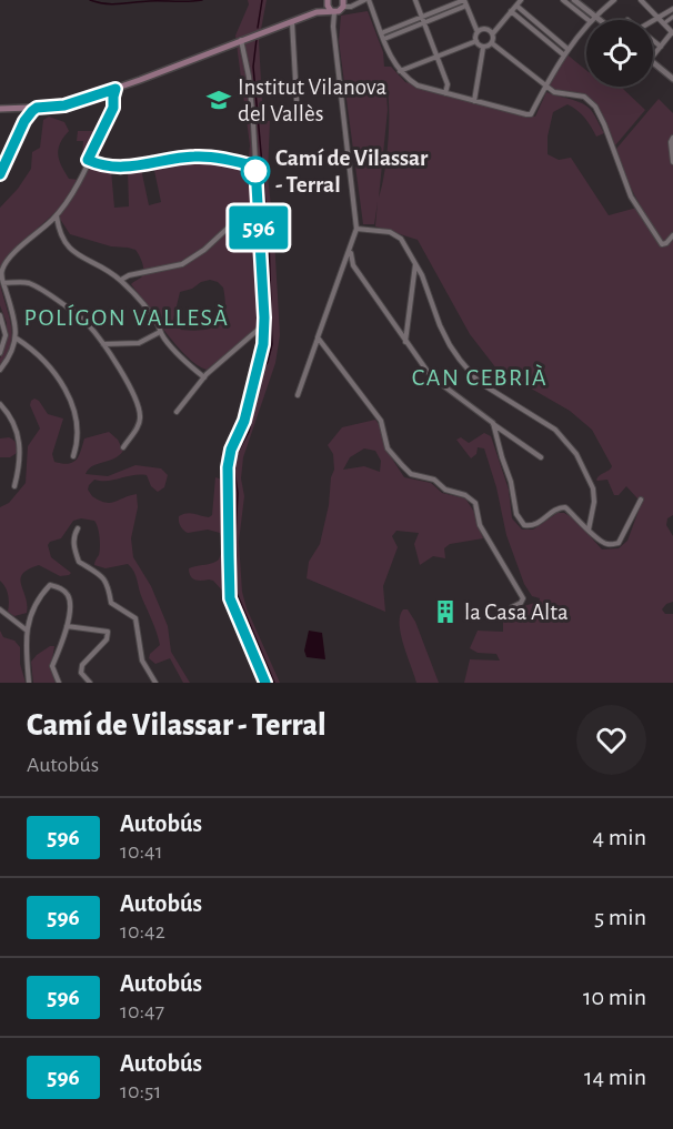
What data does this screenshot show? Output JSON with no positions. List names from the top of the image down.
{
  "districts": ["POLÍGON VALLESÀ", "CAN CEBRIÀ"],
  "places": {
    "school or university": ["Institut Vilanova del Vallès"],
    "other": ["Camí de Vilassar - Terral"],
    "building": ["la Casa Alta"]
  },
  "lines": ["bus line 596"],
  "page": {
    "on_map": "596",
    "heading": ["Camí de Vilassar - Terral", "Autobús"],
    "list": [
      {
        "mark": "596",
        "name": "Autobús",
        "note": "10:41",
        "value": "4 min"
      },
      {
        "mark": "596",
        "name": "Autobús",
        "note": "10:42",
        "value": "5 min"
      },
      {
        "mark": "596",
        "name": "Autobús",
        "note": "10:47",
        "value": "10 min"
      },
      {
        "mark": "596",
        "name": "Autobús",
        "note": "10:51",
        "value": "14 min"
      }
    ]
  }
}
